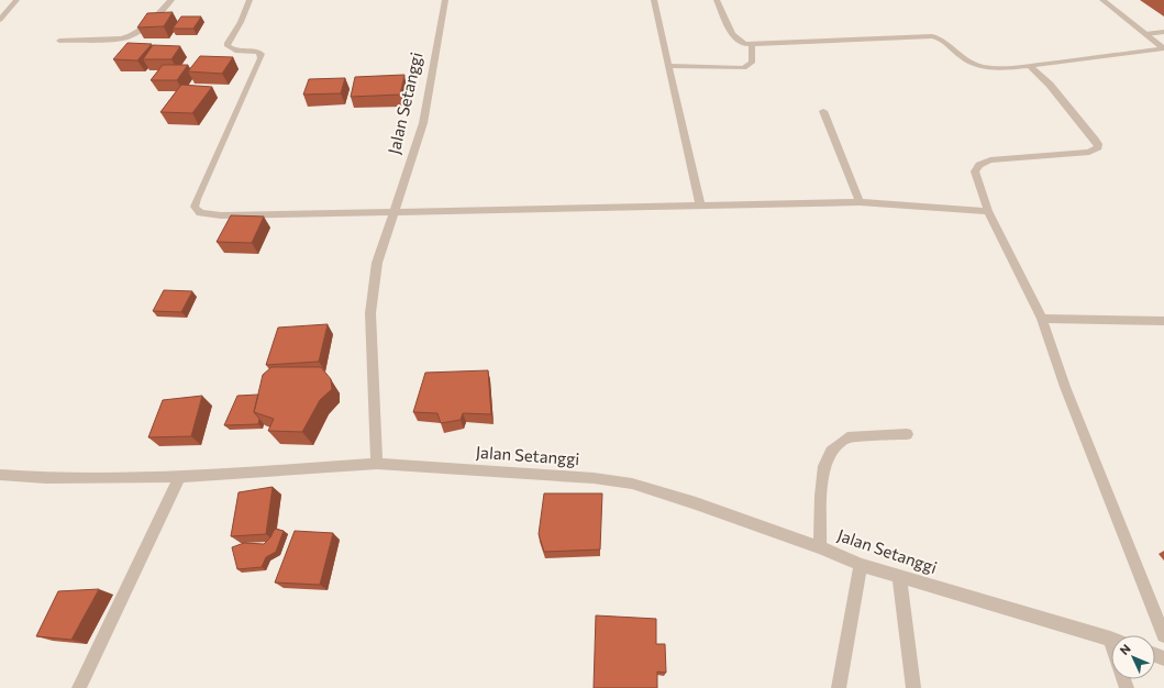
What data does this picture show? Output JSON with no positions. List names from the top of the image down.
{
  "streets": {
    "street": ["Jalan Setanggi"]
  },
  "north": "top left"
}
